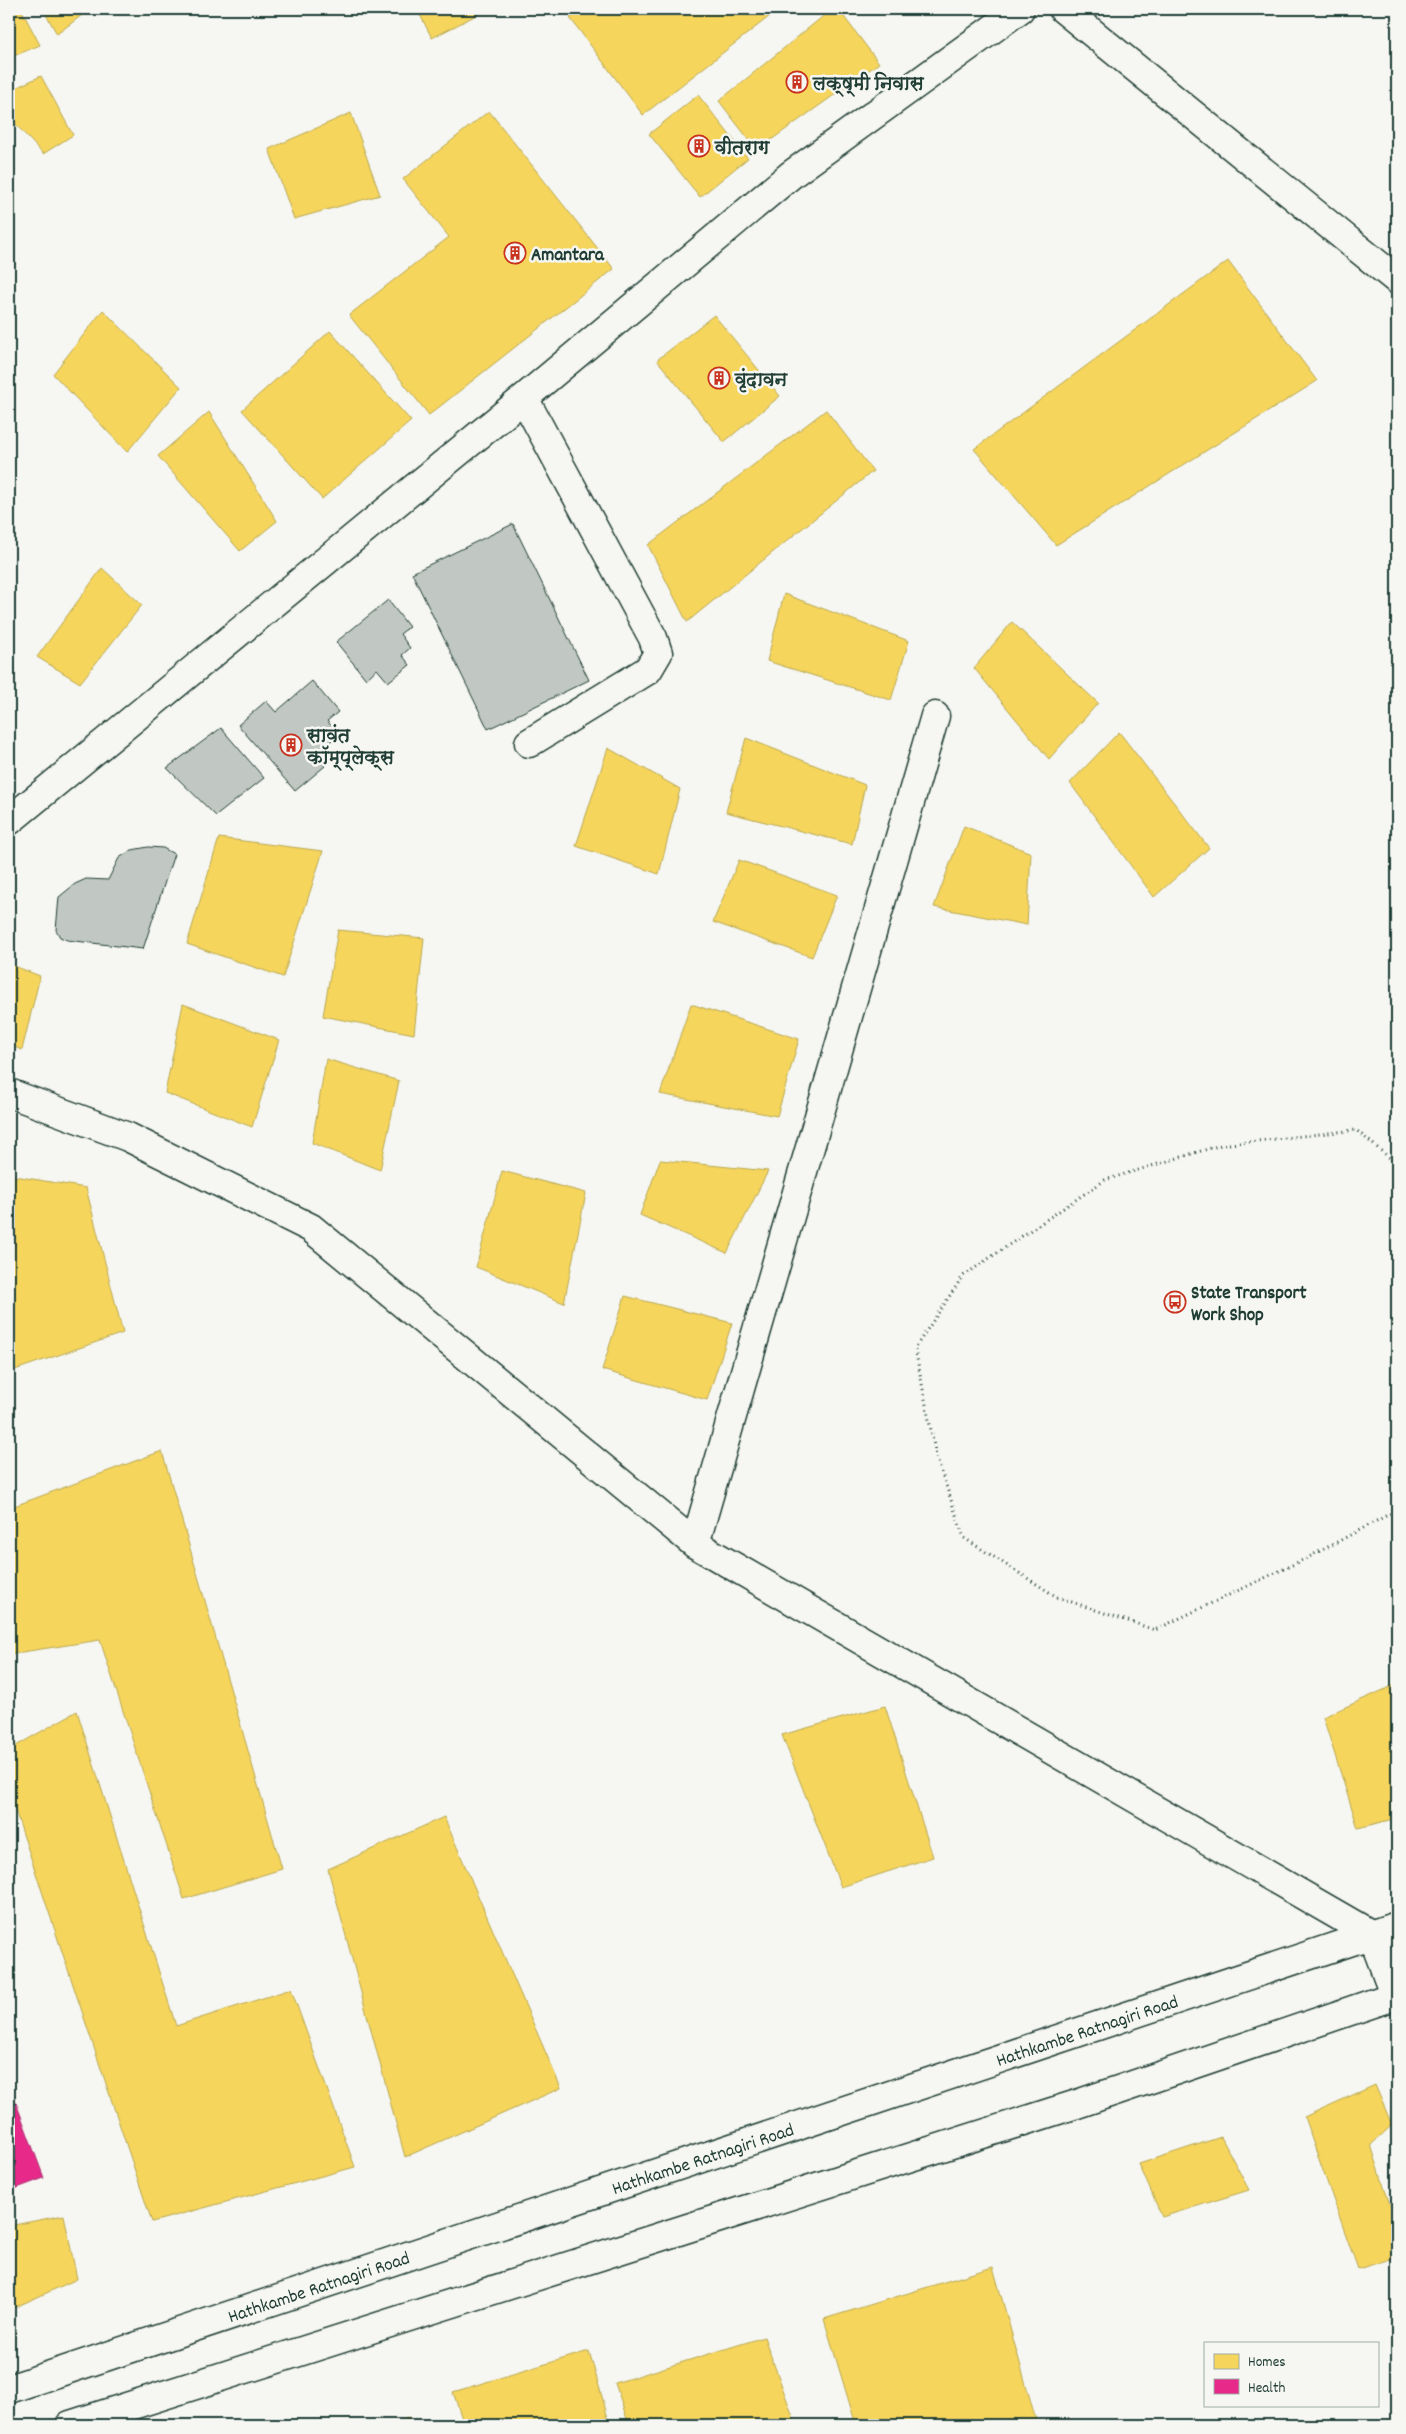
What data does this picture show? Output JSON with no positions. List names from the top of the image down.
{
  "streets": {
    "street": ["Hathkambe Ratnagiri Road"]
  },
  "places": {
    "building": [
      "लक्ष्मी निवास",
      "वीतराग",
      "Amantara",
      "वृंदावन",
      "सावंत कॉम्प्लेक्स"
    ],
    "bus stop": ["State Transport Work Shop"]
  },
  "legend": ["Homes", "Health"]
}
